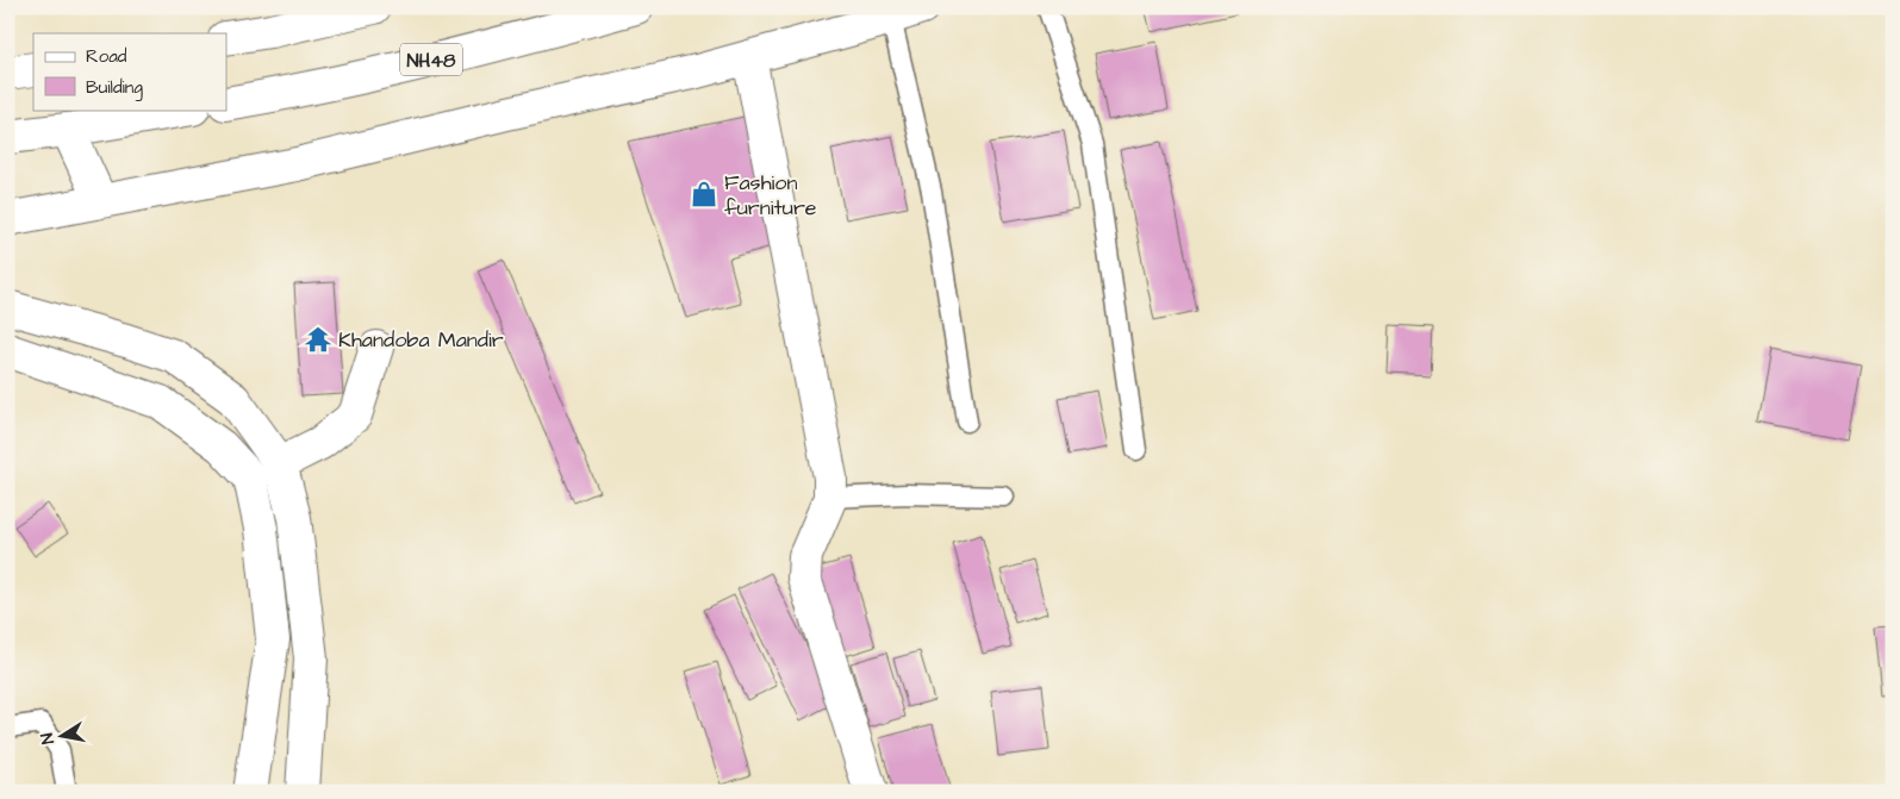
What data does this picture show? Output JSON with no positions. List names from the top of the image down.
{
  "streets": {
    "main road": ["NH48"]
  },
  "places": {
    "shop": ["Fashion furniture"],
    "temple": ["Khandoba Mandir"]
  },
  "legend": ["Road", "Building"],
  "north": "left"
}
